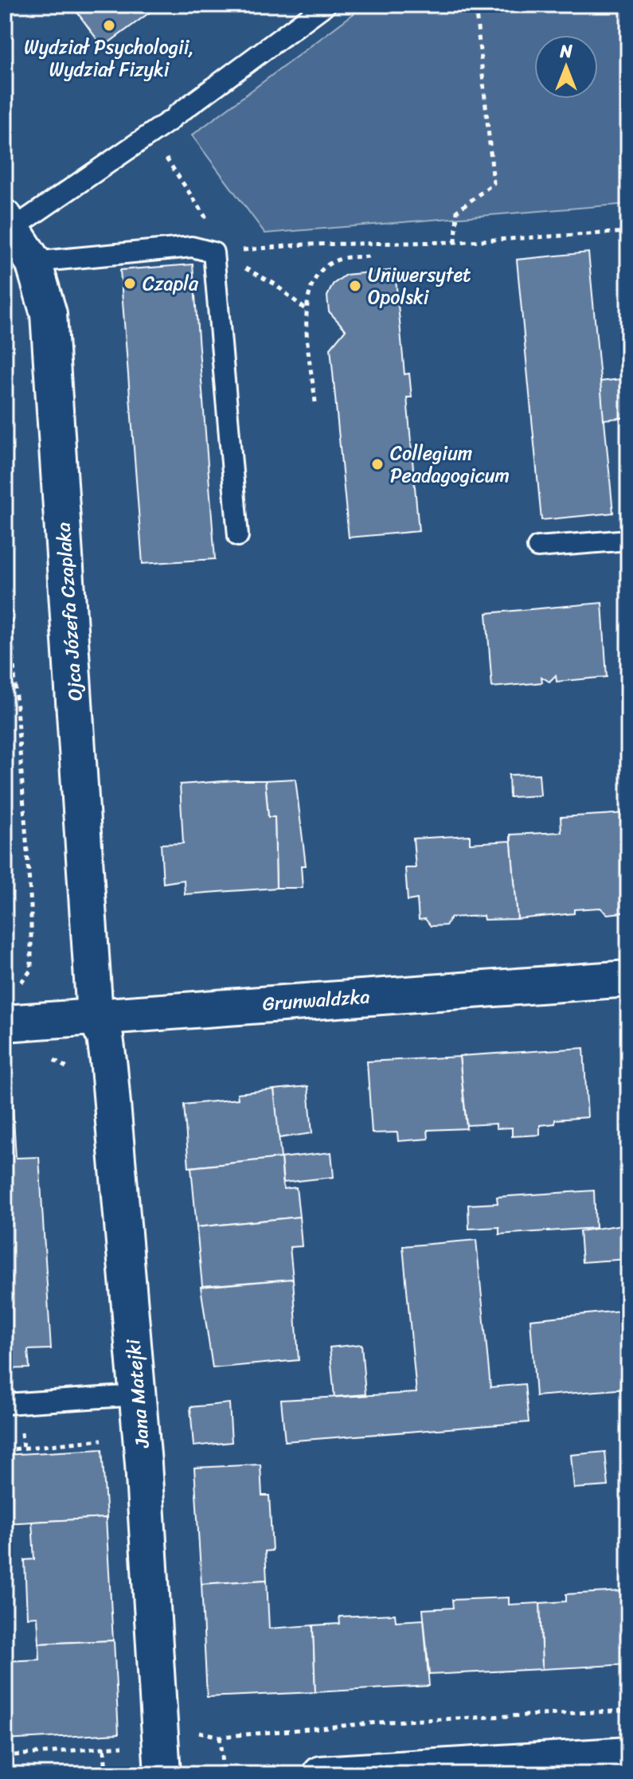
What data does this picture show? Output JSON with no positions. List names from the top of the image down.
{
  "streets": {
    "street": ["Ojca Józefa Czaplaka", "Grunwaldzka", "Jana Matejki"]
  },
  "crossings": [
    ["Ojca Józefa Czaplaka", "Grunwaldzka"],
    ["Ojca Józefa Czaplaka", "Jana Matejki"],
    ["Grunwaldzka", "Jana Matejki"]
  ],
  "places": [
    "Wydział Psychologii, Wydział Fizyki",
    "Czapla",
    "Uniwersytet Opolski",
    "Collegium Peadagogicum"
  ],
  "north": "top"
}
